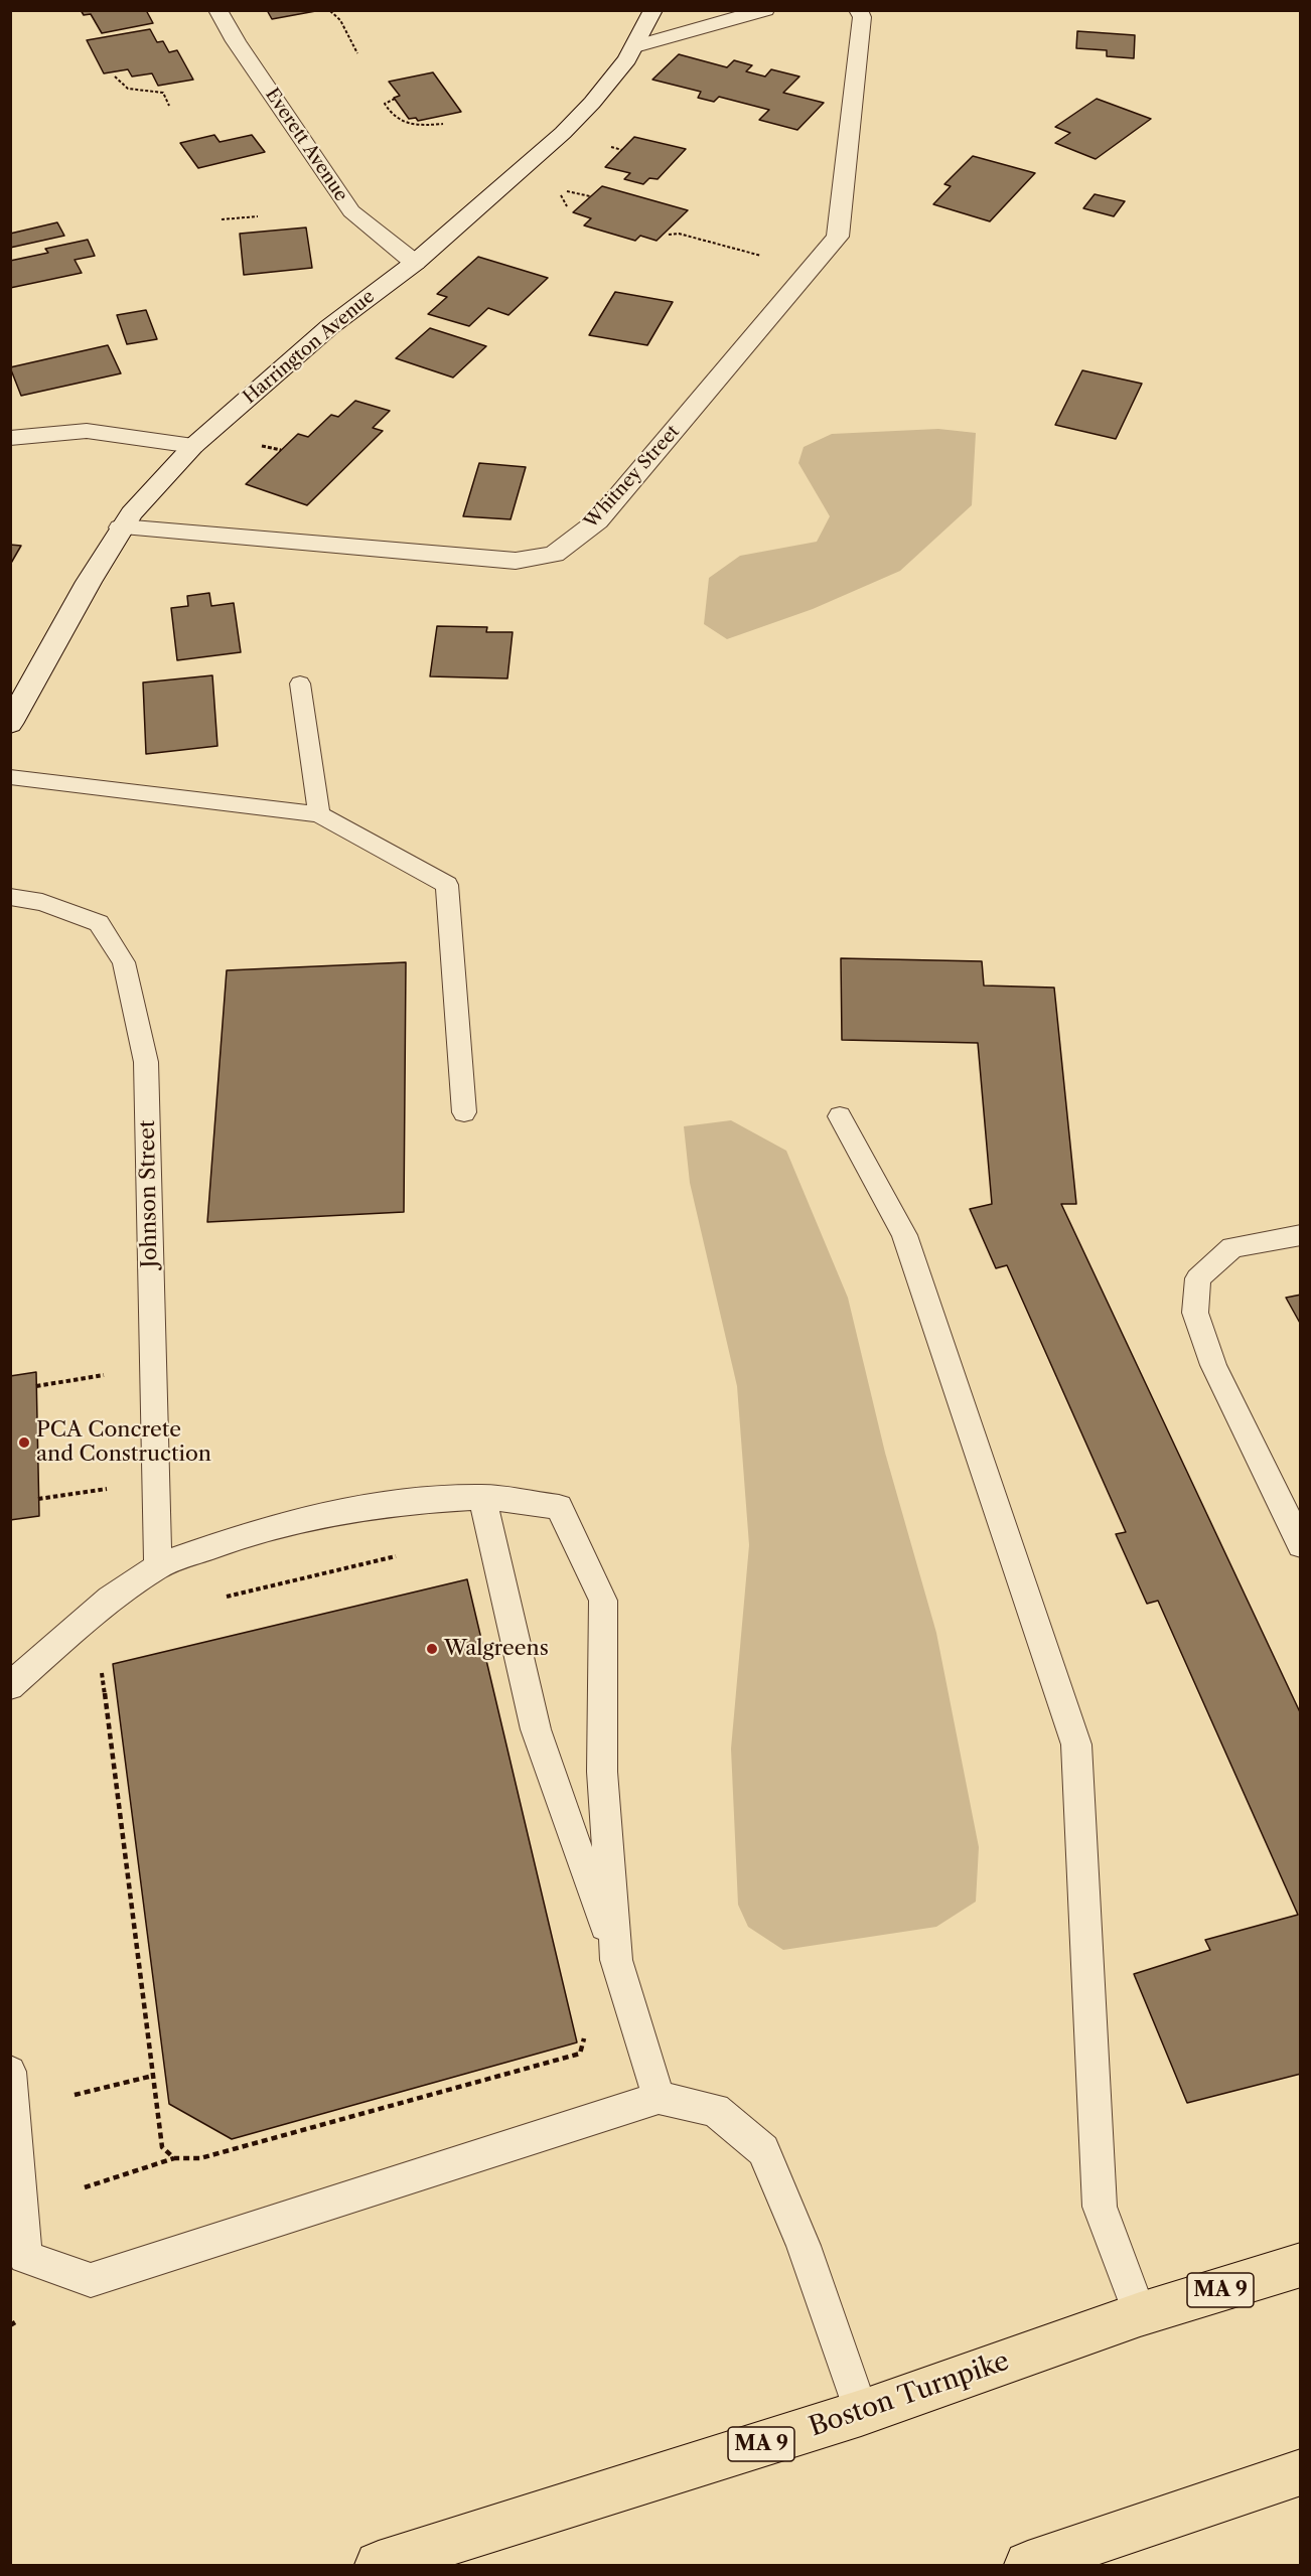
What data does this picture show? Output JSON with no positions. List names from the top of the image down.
{
  "streets": {
    "highway": ["MA 9", "Boston Turnpike"],
    "street": ["Everett Avenue", "Harrington Avenue", "Whitney Street"],
    "lane": ["Johnson Street"]
  },
  "crossings": [
    ["Everett Avenue", "Harrington Avenue"],
    ["Harrington Avenue", "Whitney Street"]
  ],
  "places": ["PCA Concrete and Construction", "Walgreens"]
}
